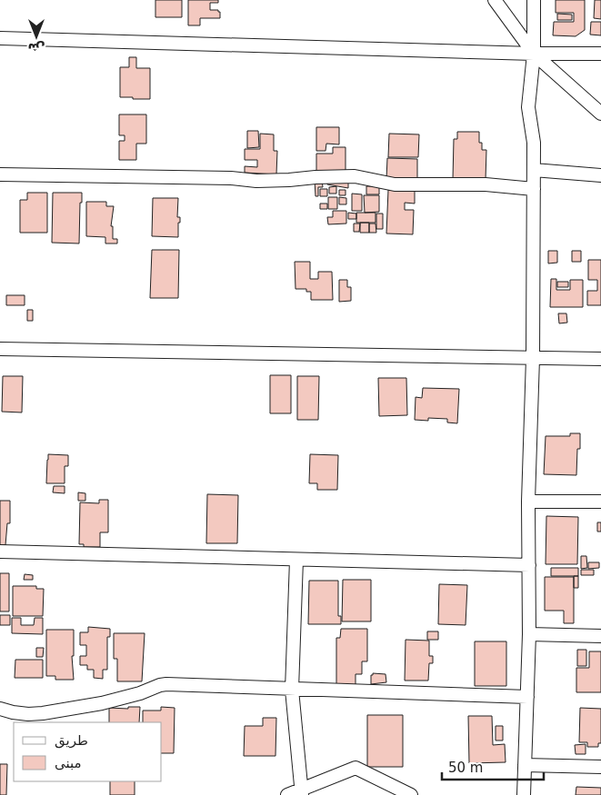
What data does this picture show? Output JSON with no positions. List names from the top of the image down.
{
  "legend": ["طريق", "مبنى"],
  "scale_bar": "50 m",
  "north": "bottom"
}
